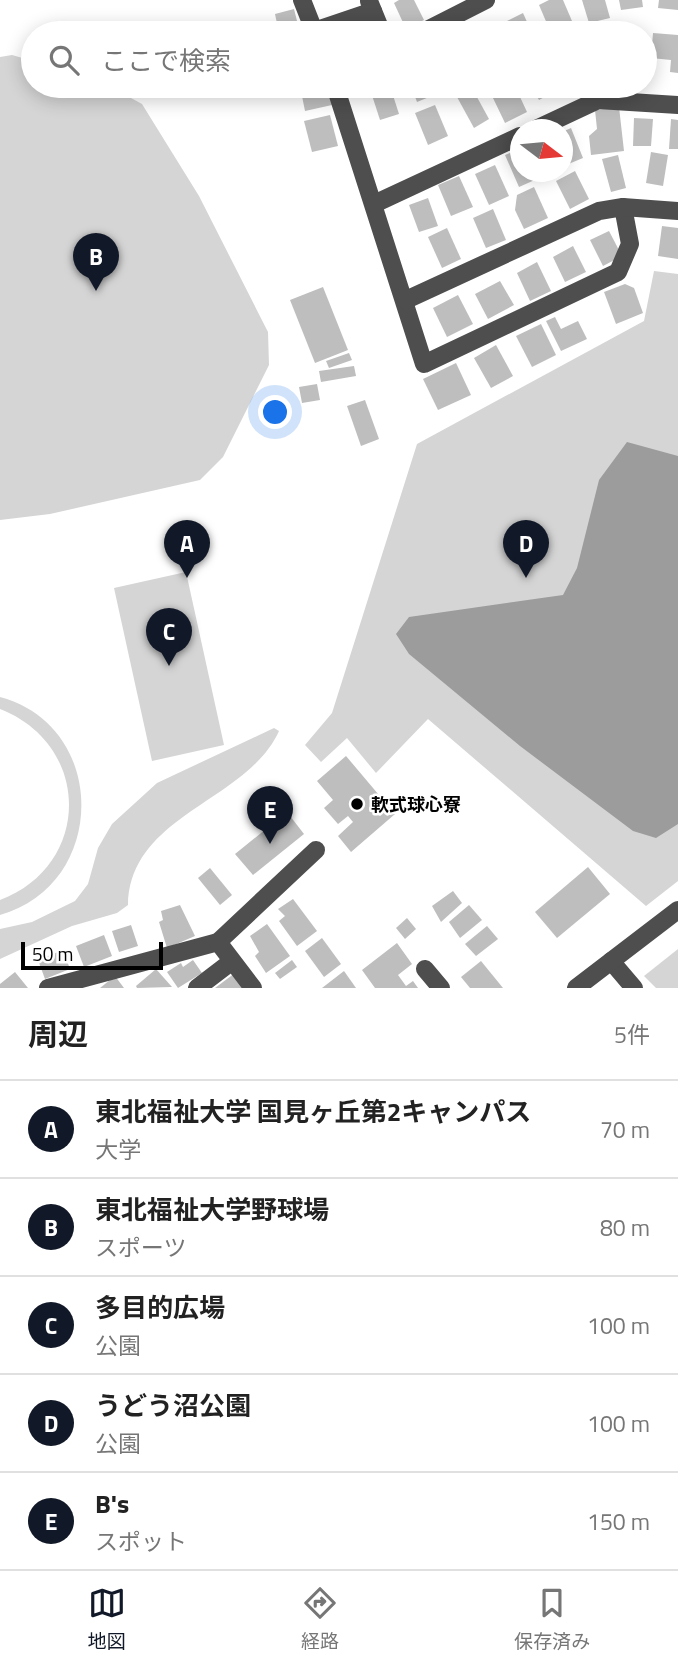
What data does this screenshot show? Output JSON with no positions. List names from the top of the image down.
{
  "places": ["軟式球心寮"],
  "scale_bar": "50 m",
  "north": "right",
  "page": {
    "search": "ここで検索",
    "pins": [
      "B",
      "A",
      "D",
      "C",
      "E"
    ],
    "scale": "50 m",
    "heading": ["周辺", "5件"],
    "list": [
      {
        "mark": "A",
        "name": "東北福祉大学 国見ヶ丘第2キャンパス",
        "note": "大学",
        "value": "70 m"
      },
      {
        "mark": "B",
        "name": "東北福祉大学野球場",
        "note": "スポーツ",
        "value": "80 m"
      },
      {
        "mark": "C",
        "name": "多目的広場",
        "note": "公園",
        "value": "100 m"
      },
      {
        "mark": "D",
        "name": "うどう沼公園",
        "note": "公園",
        "value": "100 m"
      },
      {
        "mark": "E",
        "name": "B's",
        "note": "スポット",
        "value": "150 m"
      }
    ],
    "nav": ["地図", "経路", "保存済み"]
  }
}
